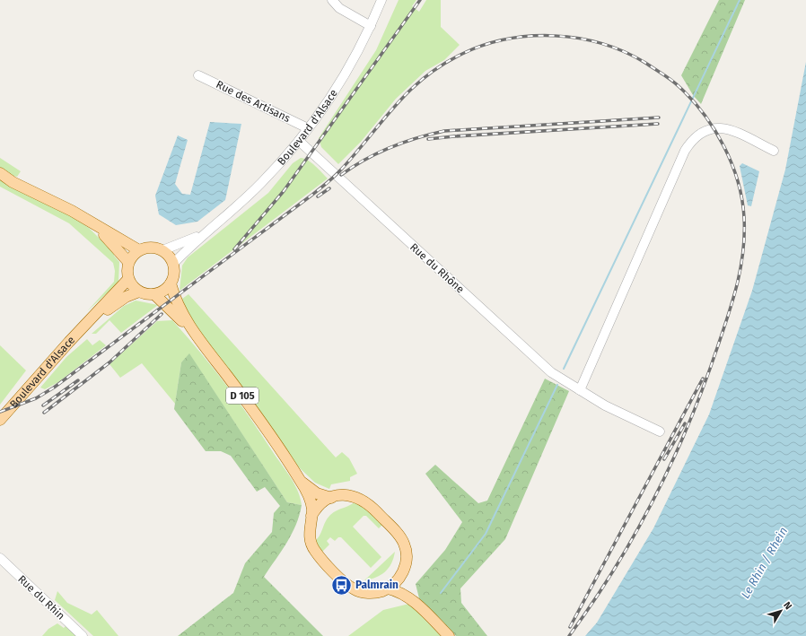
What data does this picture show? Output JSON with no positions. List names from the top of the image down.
{
  "streets": {
    "main road": ["Boulevard d'Alsace", "D 105"],
    "street": ["Rue des Artisans", "Rue du Rhône", "Rue du Rhin"]
  },
  "crossings": [
    ["Rue des Artisans", "Boulevard d'Alsace"],
    ["Boulevard d'Alsace", "Rue du Rhône"],
    ["Boulevard d'Alsace", "D 105"]
  ],
  "water": ["Le Rhin / Rhein"],
  "places": {
    "bus stop": ["Palmrain"]
  },
  "north": "top right"
}
